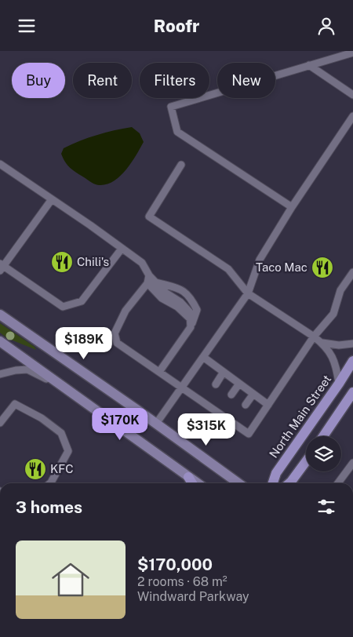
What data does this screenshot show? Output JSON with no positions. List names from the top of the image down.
{
  "streets": {
    "main road": ["North Main Street"]
  },
  "places": {
    "restaurant": ["Chili's", "Taco Mac", "KFC"]
  },
  "page": {
    "header": "Roofr",
    "chip": [
      "Buy",
      "Rent",
      "Filters",
      "New"
    ],
    "price": ["$189K", "$170K", "$315K"],
    "heading": "3 homes",
    "list": [
      {
        "name": "$170,000",
        "note": "2 rooms · 68 m² · Windward Parkway"
      }
    ]
  }
}
